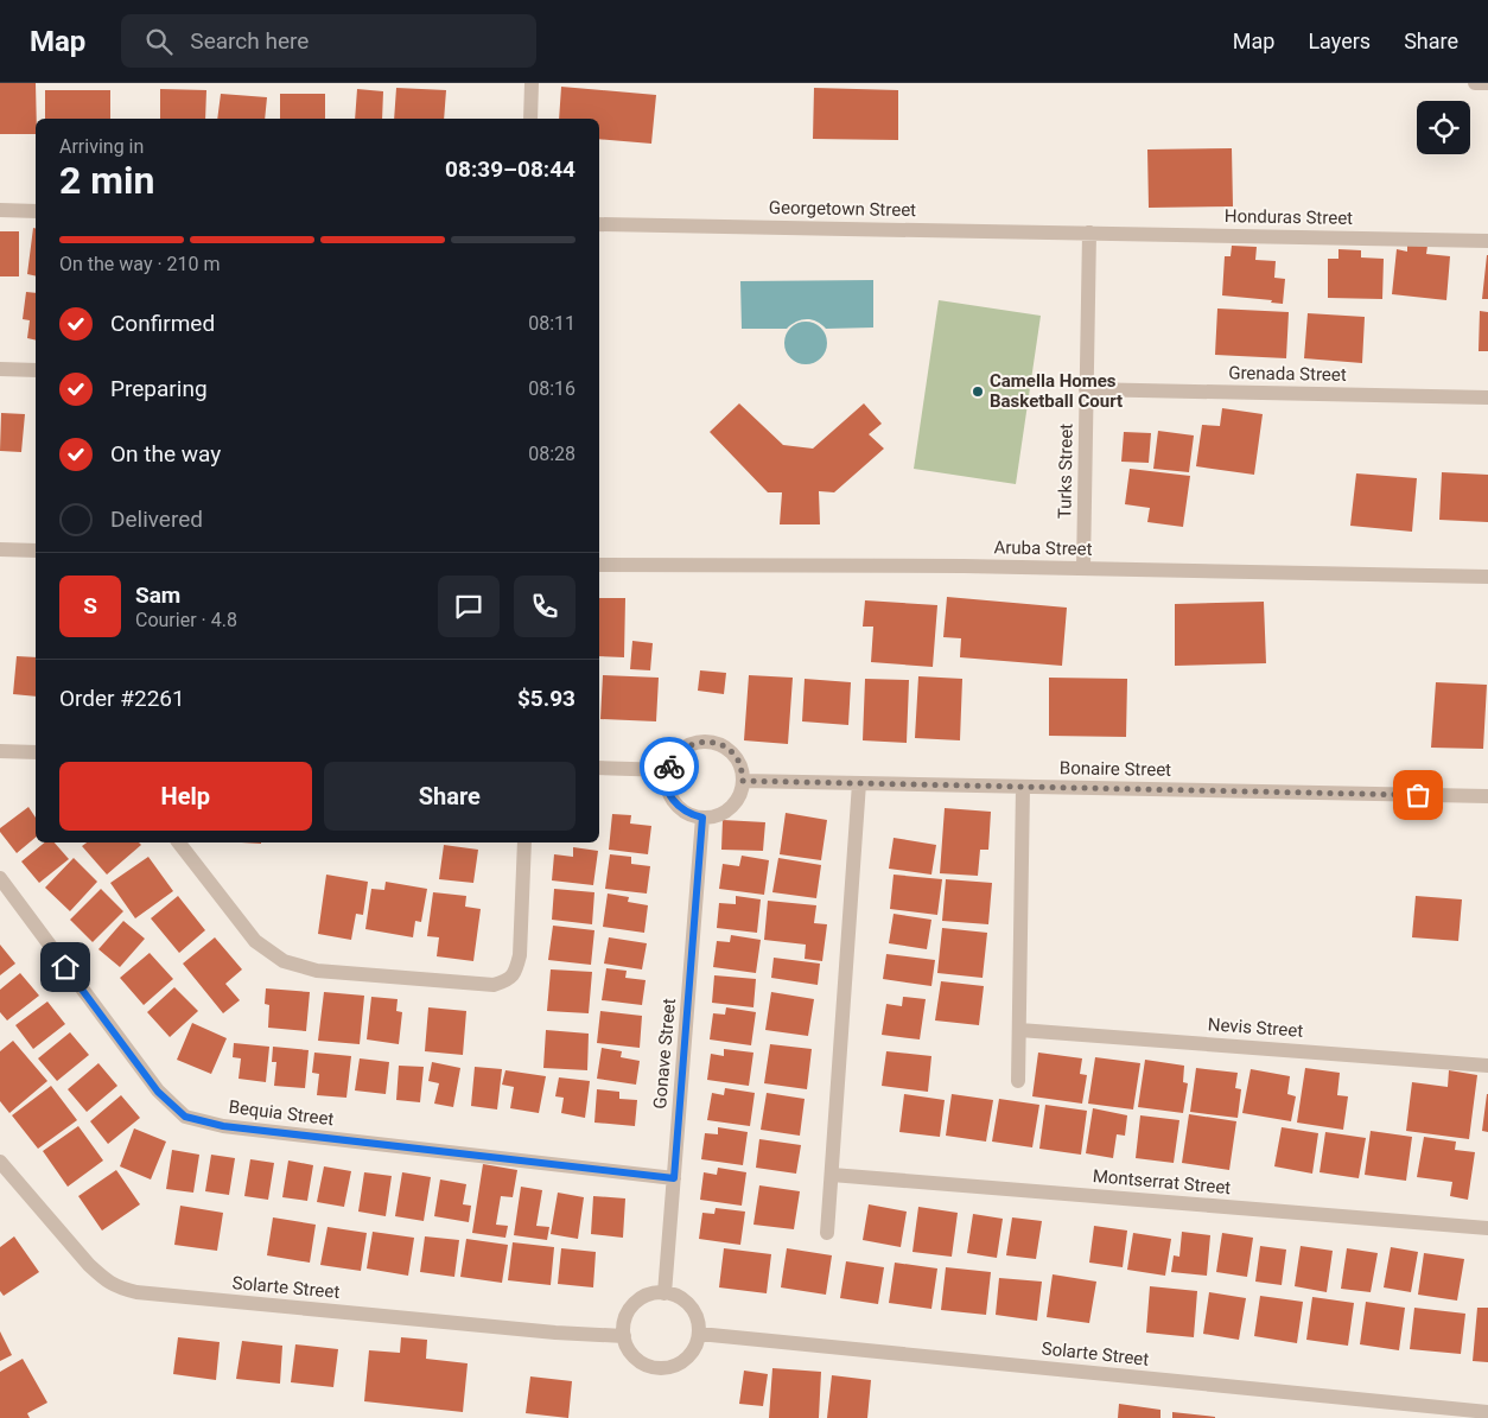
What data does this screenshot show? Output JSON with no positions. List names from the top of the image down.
{
  "streets": {
    "street": [
      "Georgetown Street",
      "Honduras Street",
      "Grenada Street",
      "Turks Street",
      "Aruba Street",
      "Bonaire Street",
      "Nevis Street",
      "Gonave Street",
      "Bequia Street",
      "Montserrat Street",
      "Solarte Street"
    ]
  },
  "crossings": [
    ["Georgetown Street", "Honduras Street"],
    ["Georgetown Street", "Turks Street"],
    ["Honduras Street", "Turks Street"],
    ["Grenada Street", "Turks Street"],
    ["Turks Street", "Aruba Street"],
    ["Bonaire Street", "Gonave Street"],
    ["Gonave Street", "Bequia Street"],
    ["Gonave Street", "Solarte Street"]
  ],
  "places": ["Camella Homes Basketball Court"],
  "page": {
    "header": "Map",
    "search": "Search here",
    "nav": ["Map", "Layers", "Share"],
    "heading": ["2 min", "Arriving in", "08:39–08:44"],
    "panel": [
      "Sam",
      "Courier · 4.8",
      "Order #2261",
      "$5.93"
    ],
    "bar": "On the way · 210 m",
    "list": [
      ["Confirmed", "08:11"],
      ["Preparing", "08:16"],
      ["On the way", "08:28"],
      "Delivered"
    ],
    "round": "S",
    "buttons": ["Help", "Share"]
  }
}
